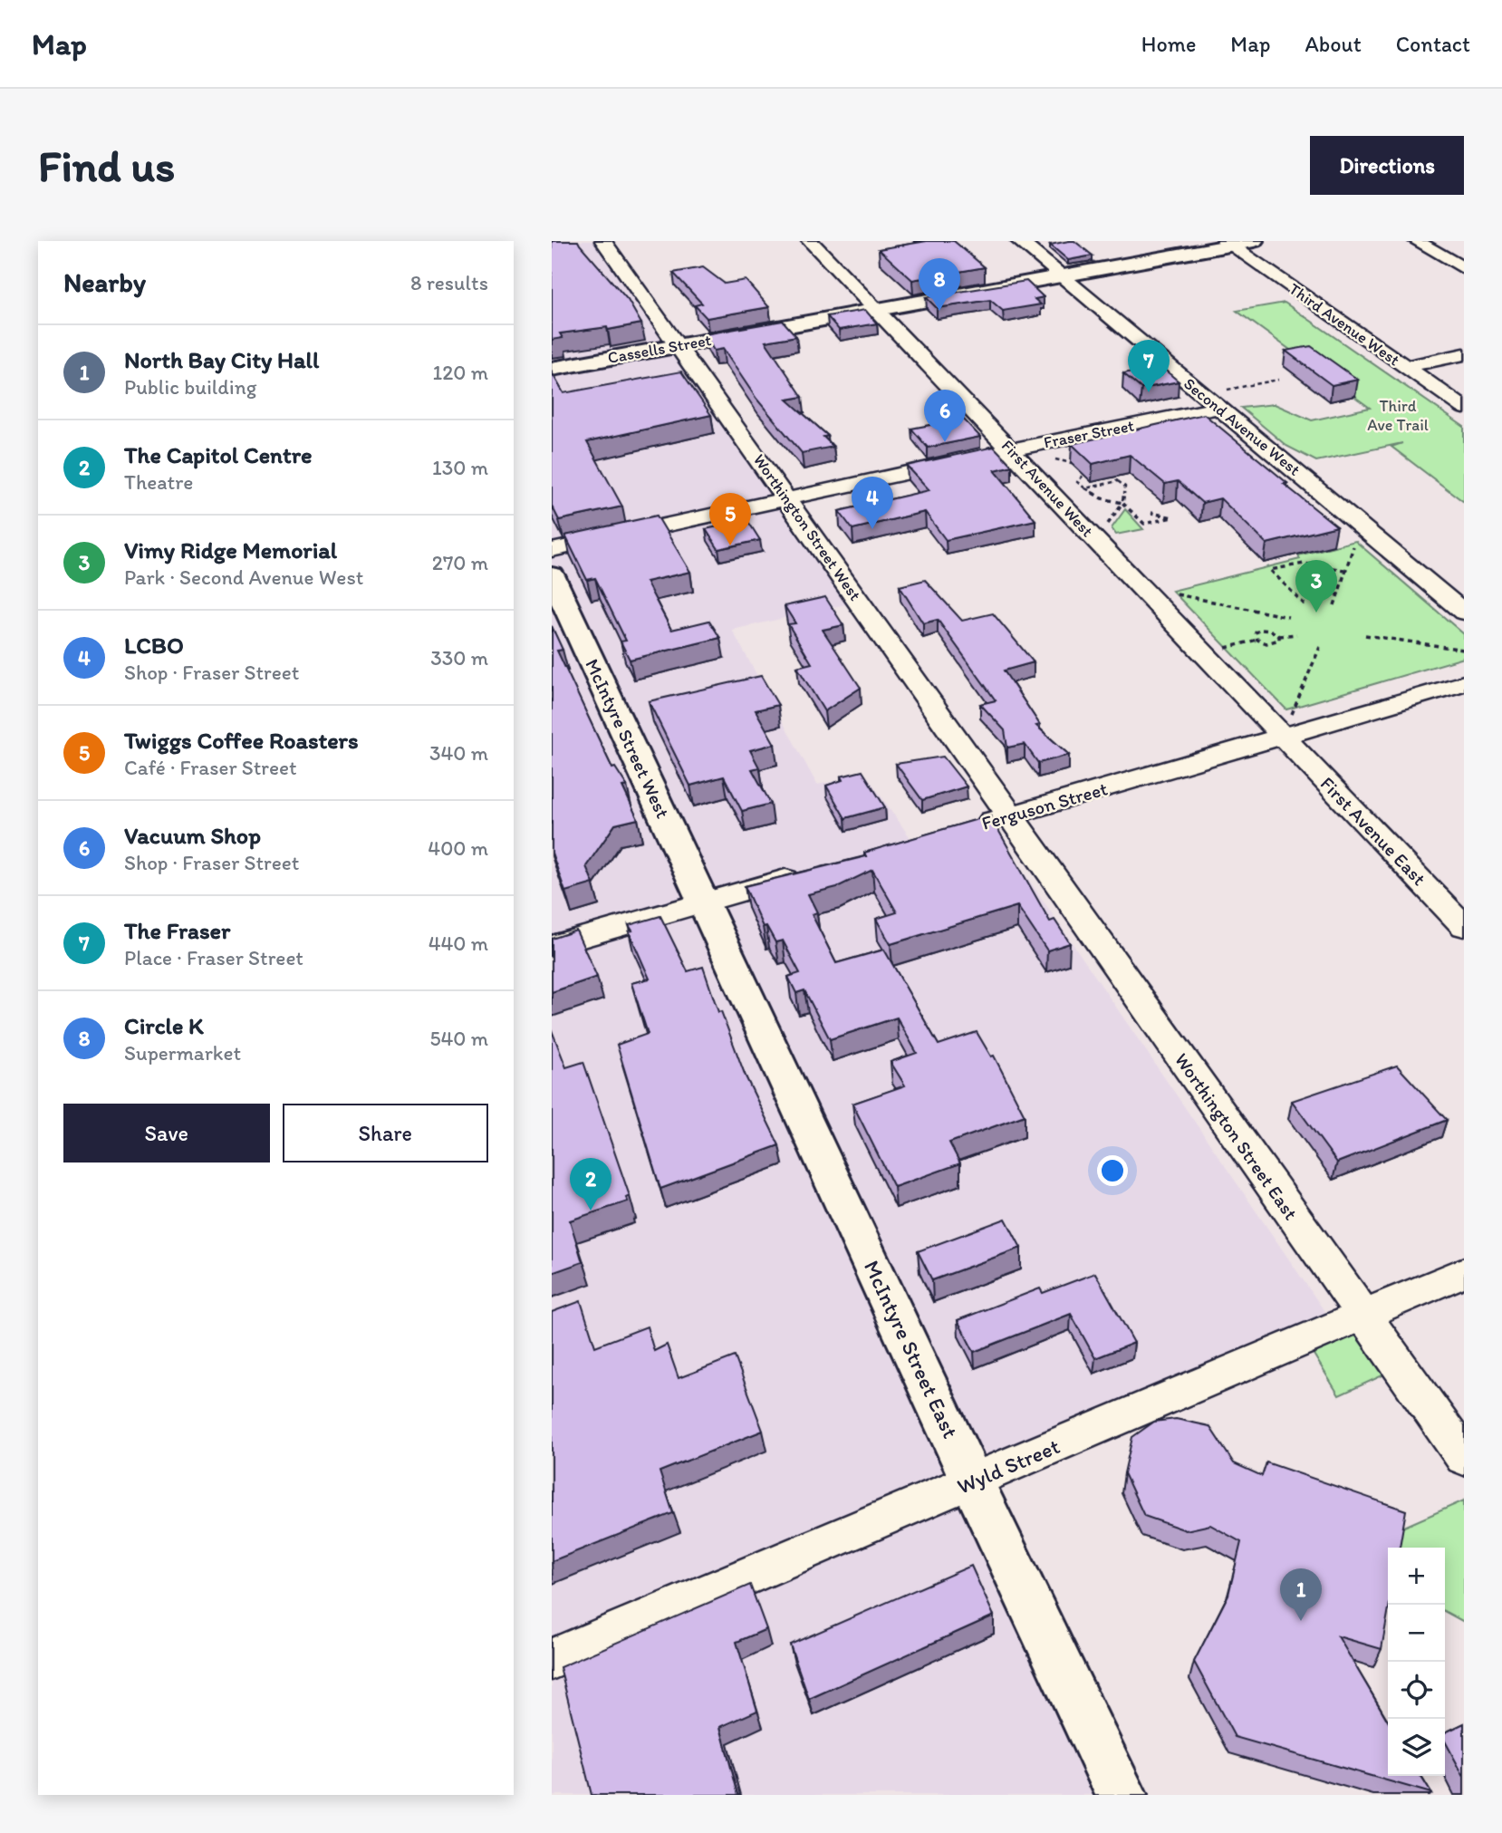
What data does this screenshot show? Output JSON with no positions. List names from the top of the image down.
{
  "streets": {
    "main road": ["Cassells Street", "McIntyre Street West", "McIntyre Street East"],
    "street": [
      "Third Avenue West",
      "Second Avenue West",
      "Fraser Street",
      "First Avenue West",
      "Worthington Street West",
      "Ferguson Street",
      "First Avenue East",
      "Worthington Street East",
      "Wyld Street"
    ]
  },
  "crossings": [
    ["Third Avenue West", "Cassells Street"],
    ["Cassells Street", "Second Avenue West"],
    ["Cassells Street", "First Avenue West"],
    ["Cassells Street", "Worthington Street West"],
    ["Second Avenue West", "Fraser Street"],
    ["Fraser Street", "First Avenue West"],
    ["Fraser Street", "Worthington Street West"],
    ["First Avenue West", "Ferguson Street"],
    ["First Avenue West", "First Avenue East"],
    ["Worthington Street West", "Ferguson Street"],
    ["Worthington Street West", "Worthington Street East"],
    ["McIntyre Street West", "McIntyre Street East"],
    ["Ferguson Street", "First Avenue East"],
    ["Ferguson Street", "Worthington Street East"],
    ["Worthington Street East", "Wyld Street"],
    ["McIntyre Street East", "Wyld Street"]
  ],
  "parks": ["Third Ave Trail"],
  "page": {
    "header": "Map",
    "nav": [
      "Home",
      "Map",
      "About",
      "Contact"
    ],
    "buttons": [
      "Directions",
      ["Save", "Share"]
    ],
    "title": "Find us",
    "heading": ["Nearby", "8 results"],
    "pins": [
      "8",
      "7",
      "6",
      "4",
      "5",
      "3",
      "2",
      "1"
    ],
    "list": [
      {
        "mark": "1",
        "name": "North Bay City Hall",
        "note": "Public building",
        "value": "120 m"
      },
      {
        "mark": "2",
        "name": "The Capitol Centre",
        "note": "Theatre",
        "value": "130 m"
      },
      {
        "mark": "3",
        "name": "Vimy Ridge Memorial",
        "note": "Park · Second Avenue West",
        "value": "270 m"
      },
      {
        "mark": "4",
        "name": "LCBO",
        "note": "Shop · Fraser Street",
        "value": "330 m"
      },
      {
        "mark": "5",
        "name": "Twiggs Coffee Roasters",
        "note": "Café · Fraser Street",
        "value": "340 m"
      },
      {
        "mark": "6",
        "name": "Vacuum Shop",
        "note": "Shop · Fraser Street",
        "value": "400 m"
      },
      {
        "mark": "7",
        "name": "The Fraser",
        "note": "Place · Fraser Street",
        "value": "440 m"
      },
      {
        "mark": "8",
        "name": "Circle K",
        "note": "Supermarket",
        "value": "540 m"
      }
    ],
    "map_buttons": ["+", "−"]
  }
}
